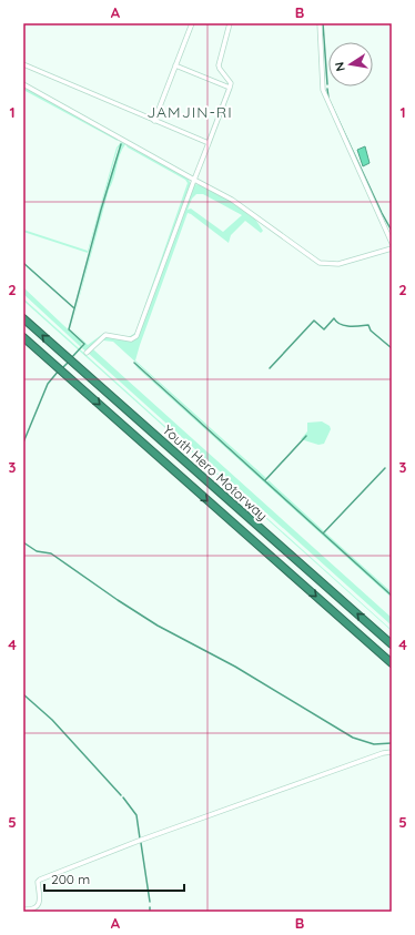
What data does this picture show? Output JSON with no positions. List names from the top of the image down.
{
  "streets": {
    "highway": ["Youth Hero Motorway"]
  },
  "districts": ["JAMJIN-RI"],
  "scale_bar": "200 m",
  "north": "left",
  "grid": {
    "columns": ["A", "B"],
    "rows": [
      "1",
      "2",
      "3",
      "4",
      "5"
    ]
  }
}
